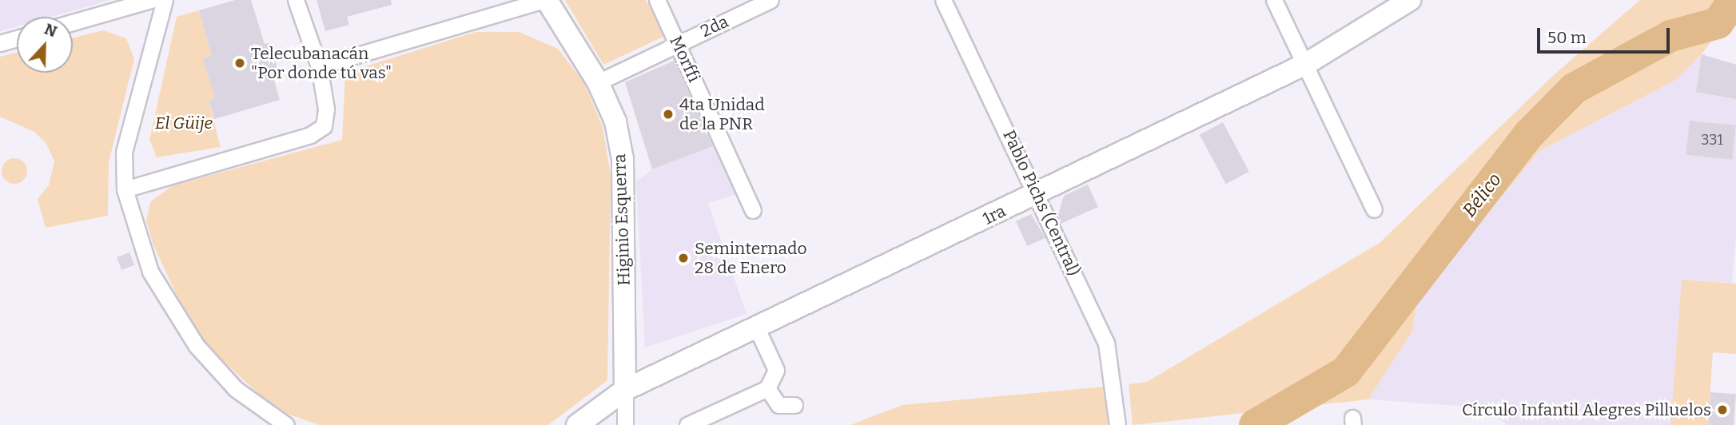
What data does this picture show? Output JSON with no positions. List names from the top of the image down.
{
  "streets": {
    "main road": ["1ra", "Higinio Esquerra"],
    "street": ["2da", "Morffi", "Pablo Pichs (Central)"]
  },
  "crossings": [
    ["2da", "Morffi"],
    ["2da", "Higinio Esquerra"],
    ["Pablo Pichs (Central)", "1ra"],
    ["1ra", "Higinio Esquerra"]
  ],
  "water": ["Bélico"],
  "parks": ["El Güije"],
  "places": [
    "Telecubanacán \"Por donde tú vas\"",
    "4ta Unidad de la PNR",
    "Seminternado 28 de Enero",
    "Círculo Infantil Alegres Pilluelos"
  ],
  "house_numbers": ["331"],
  "scale_bar": "50 m",
  "north": "top"
}
